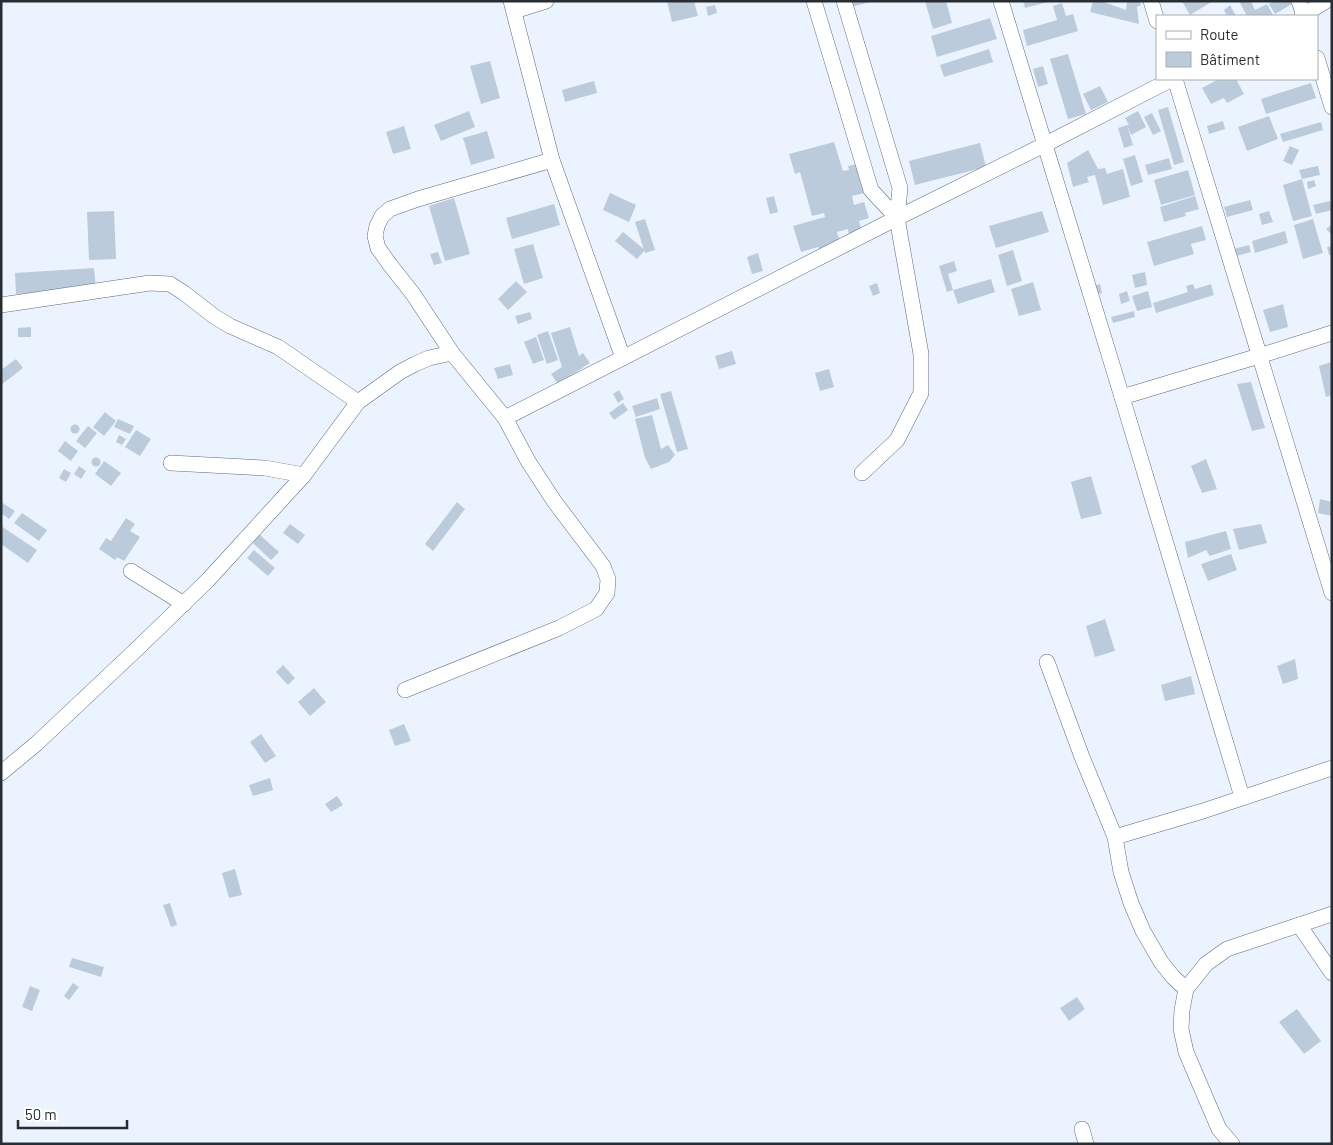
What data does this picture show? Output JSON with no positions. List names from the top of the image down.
{
  "legend": ["Route", "Bâtiment"],
  "scale_bar": "50 m"
}
